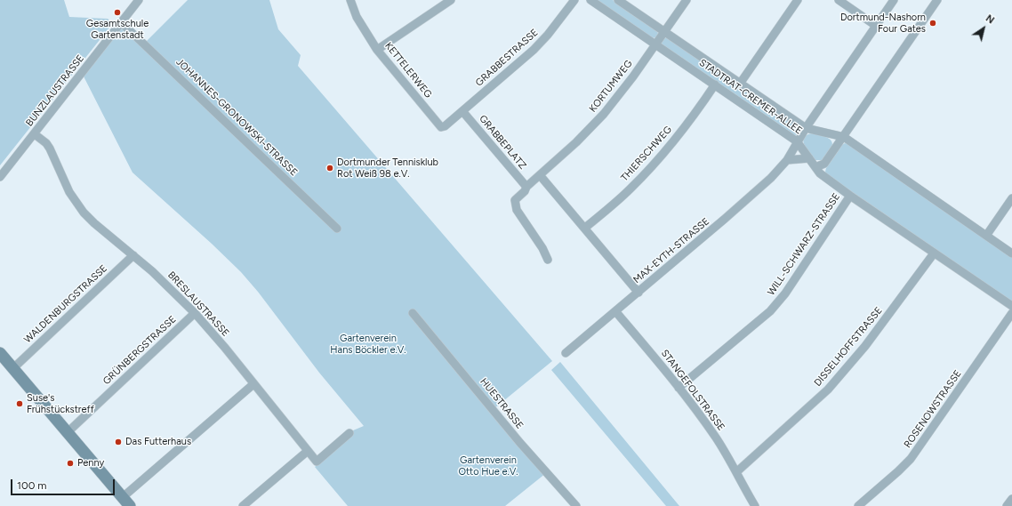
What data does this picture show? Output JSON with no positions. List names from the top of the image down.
{
  "streets": {
    "street": [
      "GRABBESTRASSE",
      "KETTELERWEG",
      "KORTUMWEG",
      "BUNZLAUSTRASSE",
      "STADTRAT-CREMER-ALLEE",
      "JOHANNES-GRONOWSKI-STRASSE",
      "GRABBEPLATZ",
      "THIERSCHWEG",
      "WILL-SCHWARZ-STRASSE",
      "MAX-EYTH-STRASSE",
      "WALDENBURGSTRASSE",
      "BRESLAUSTRASSE",
      "DISSELHOFFSTRASSE",
      "GRÜNBERGSTRASSE",
      "STANGEFOLSTRASSE",
      "HUESTRASSE",
      "ROSENOWSTRASSE"
    ]
  },
  "crossings": [
    ["GRABBESTRASSE", "KETTELERWEG"],
    ["GRABBESTRASSE", "GRABBEPLATZ"],
    ["KETTELERWEG", "GRABBEPLATZ"],
    ["KORTUMWEG", "STADTRAT-CREMER-ALLEE"],
    ["BUNZLAUSTRASSE", "JOHANNES-GRONOWSKI-STRASSE"],
    ["BUNZLAUSTRASSE", "BRESLAUSTRASSE"],
    ["STADTRAT-CREMER-ALLEE", "THIERSCHWEG"],
    ["STADTRAT-CREMER-ALLEE", "WILL-SCHWARZ-STRASSE"],
    ["STADTRAT-CREMER-ALLEE", "MAX-EYTH-STRASSE"],
    ["STADTRAT-CREMER-ALLEE", "DISSELHOFFSTRASSE"],
    ["WILL-SCHWARZ-STRASSE", "STANGEFOLSTRASSE"],
    ["MAX-EYTH-STRASSE", "STANGEFOLSTRASSE"],
    ["WALDENBURGSTRASSE", "BRESLAUSTRASSE"],
    ["BRESLAUSTRASSE", "GRÜNBERGSTRASSE"],
    ["DISSELHOFFSTRASSE", "STANGEFOLSTRASSE"]
  ],
  "parks": ["Gartenverein Hans Böckler e.V.", "Gartenverein Otto Hue e.V."],
  "places": [
    "Gesamtschule Gartenstadt",
    "Dortmund-Nashorn Four Gates",
    "Dortmunder Tennisklub Rot Weiß 98 e.V.",
    "Suse's Frühstückstreff",
    "Das Futterhaus",
    "Penny"
  ],
  "scale_bar": "100 m",
  "north": "top right"
}
